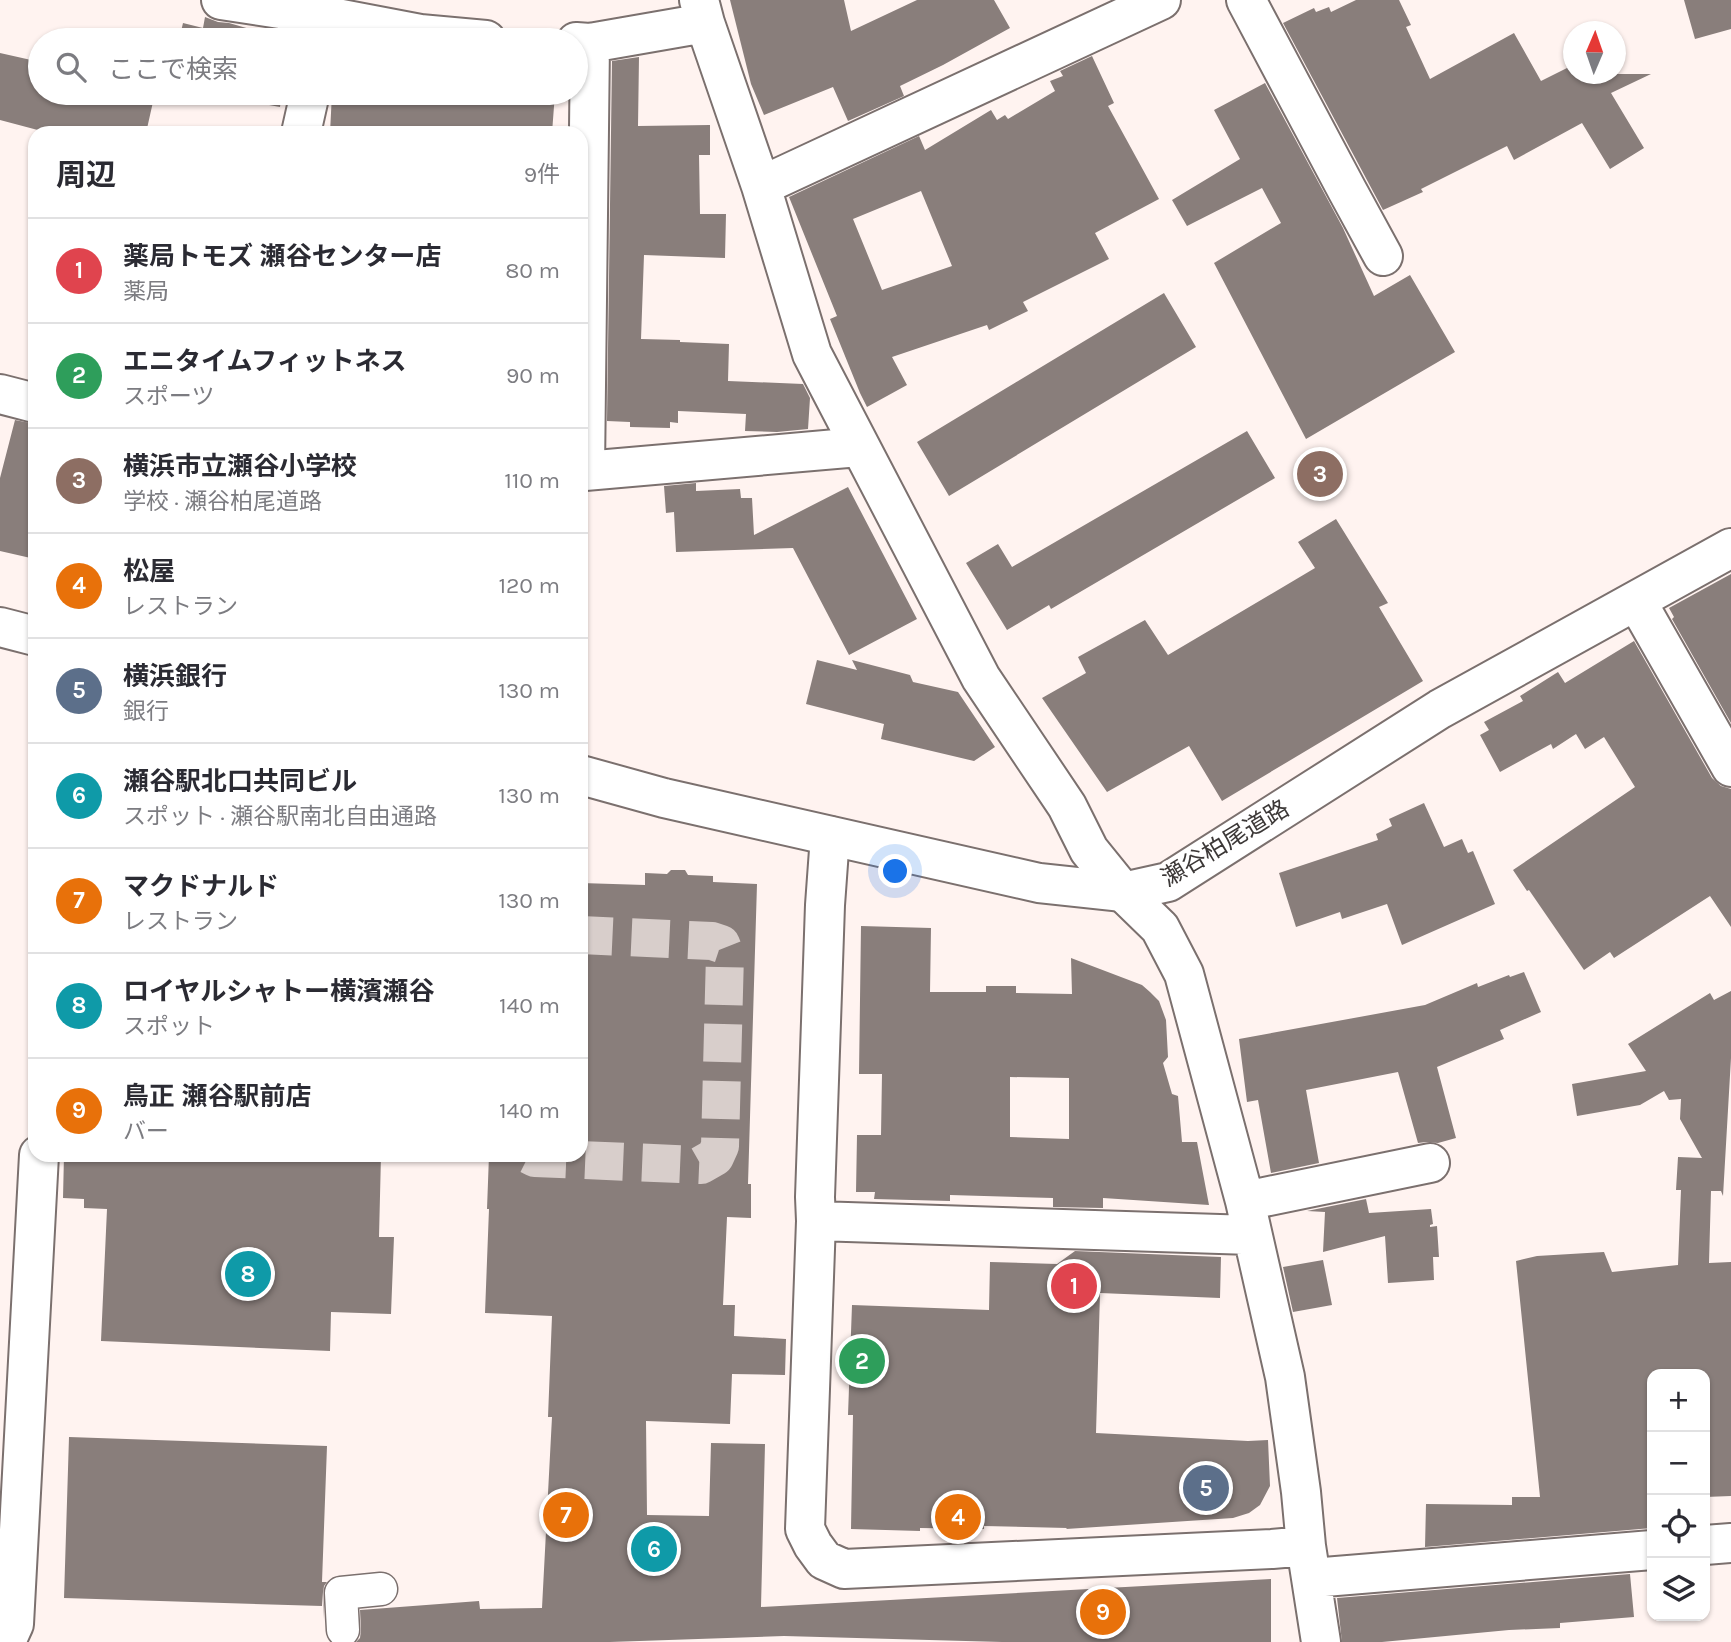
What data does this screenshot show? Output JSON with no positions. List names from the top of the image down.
{
  "streets": {
    "street": ["瀬谷柏尾道路"]
  },
  "north": "top",
  "page": {
    "search": "ここで検索",
    "heading": ["周辺", "9件"],
    "list": [
      {
        "mark": "1",
        "name": "薬局トモズ 瀬谷センター店",
        "note": "薬局",
        "value": "80 m"
      },
      {
        "mark": "2",
        "name": "エニタイムフィットネス",
        "note": "スポーツ",
        "value": "90 m"
      },
      {
        "mark": "3",
        "name": "横浜市立瀬谷小学校",
        "note": "学校 · 瀬谷柏尾道路",
        "value": "110 m"
      },
      {
        "mark": "4",
        "name": "松屋",
        "note": "レストラン",
        "value": "120 m"
      },
      {
        "mark": "5",
        "name": "横浜銀行",
        "note": "銀行",
        "value": "130 m"
      },
      {
        "mark": "6",
        "name": "瀬谷駅北口共同ビル",
        "note": "スポット · 瀬谷駅南北自由通路",
        "value": "130 m"
      },
      {
        "mark": "7",
        "name": "マクドナルド",
        "note": "レストラン",
        "value": "130 m"
      },
      {
        "mark": "8",
        "name": "ロイヤルシャトー横濱瀬谷",
        "note": "スポット",
        "value": "140 m"
      },
      {
        "mark": "9",
        "name": "鳥正 瀬谷駅前店",
        "note": "バー",
        "value": "140 m"
      }
    ],
    "pins": [
      "3",
      "8",
      "1",
      "2",
      "5",
      "7",
      "4",
      "6",
      "9"
    ],
    "map_buttons": ["+", "−"]
  }
}
